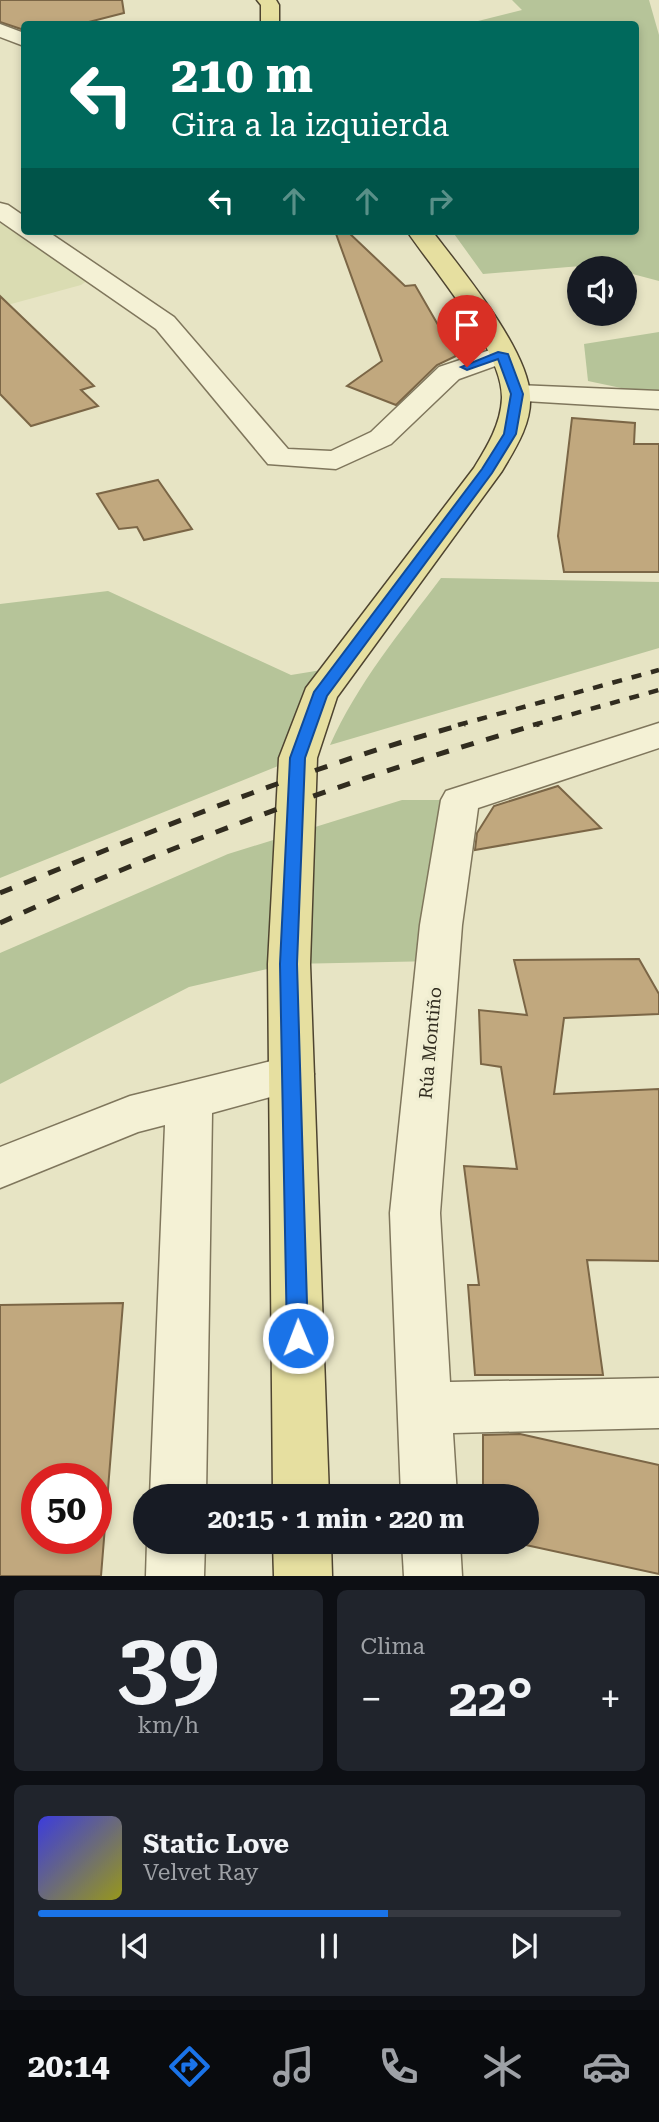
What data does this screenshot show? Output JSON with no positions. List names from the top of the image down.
{
  "streets": {
    "street": ["Rúa Montiño"]
  },
  "page": {
    "turn": ["210 m", "Gira a la izquierda"],
    "limit": "50",
    "trip": "20:15 · 1 min · 220 m",
    "tile": [
      ["39", "km/h"],
      "Clima"
    ],
    "heat": ["−", "22°", "+"],
    "song": ["Static Love", "Velvet Ray"],
    "tabs": "20:14"
  }
}
